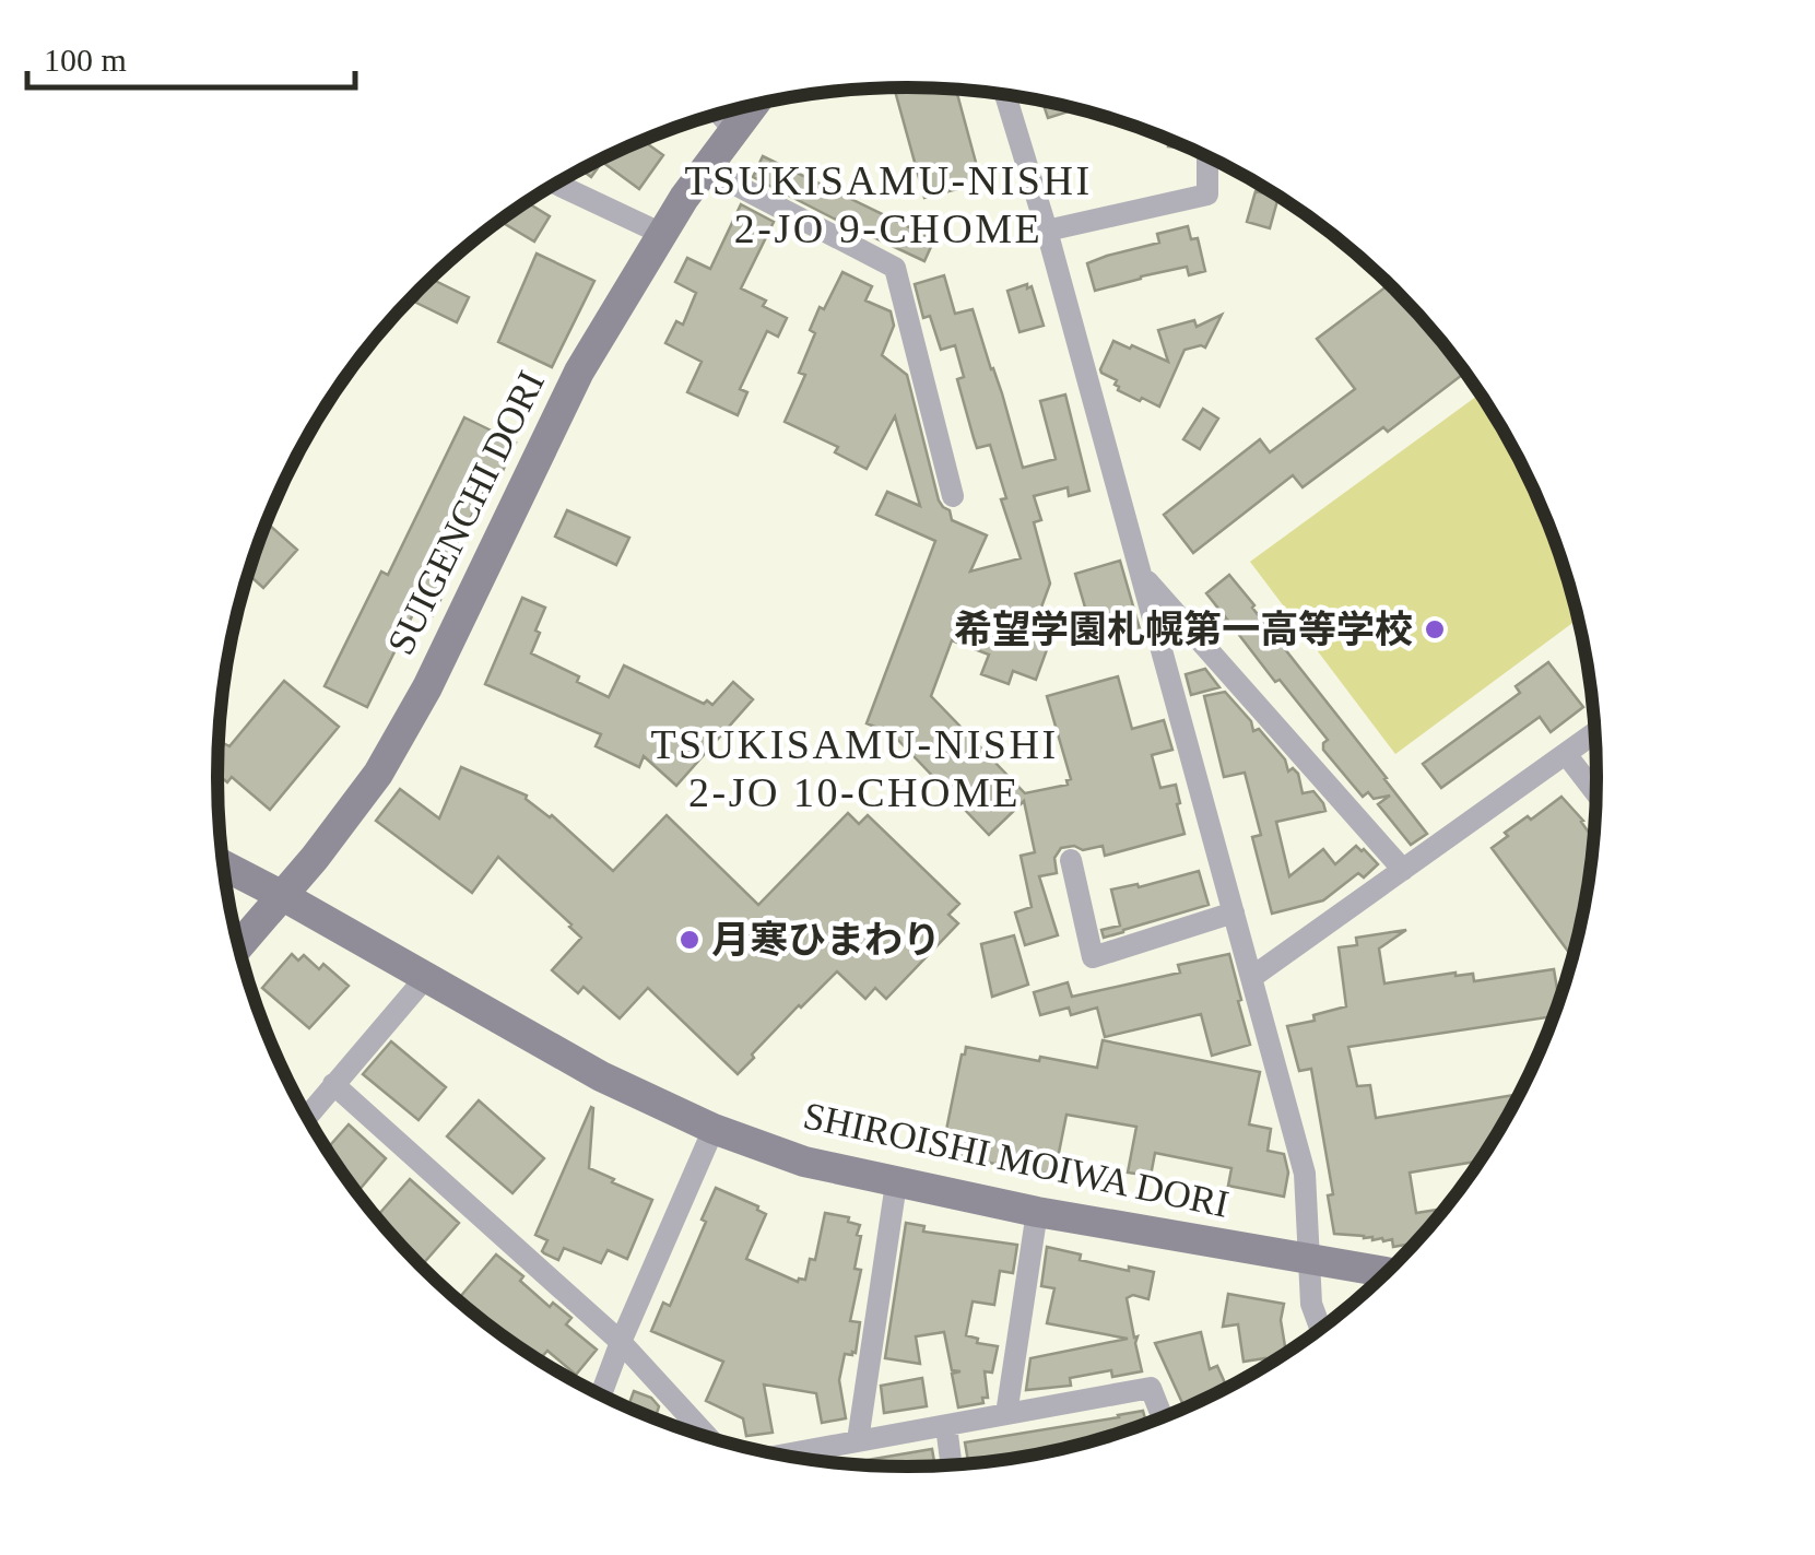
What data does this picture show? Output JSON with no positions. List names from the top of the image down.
{
  "streets": {
    "main road": ["SUIGENCHI DORI", "SHIROISHI MOIWA DORI"]
  },
  "crossings": [
    ["SUIGENCHI DORI", "SHIROISHI MOIWA DORI"]
  ],
  "districts": ["TSUKISAMU-NISHI 2-JO 9-CHOME", "TSUKISAMU-NISHI 2-JO 10-CHOME"],
  "places": ["希望学園札幌第一高等学校", "月寒ひまわり"],
  "scale_bar": "100 m"
}
